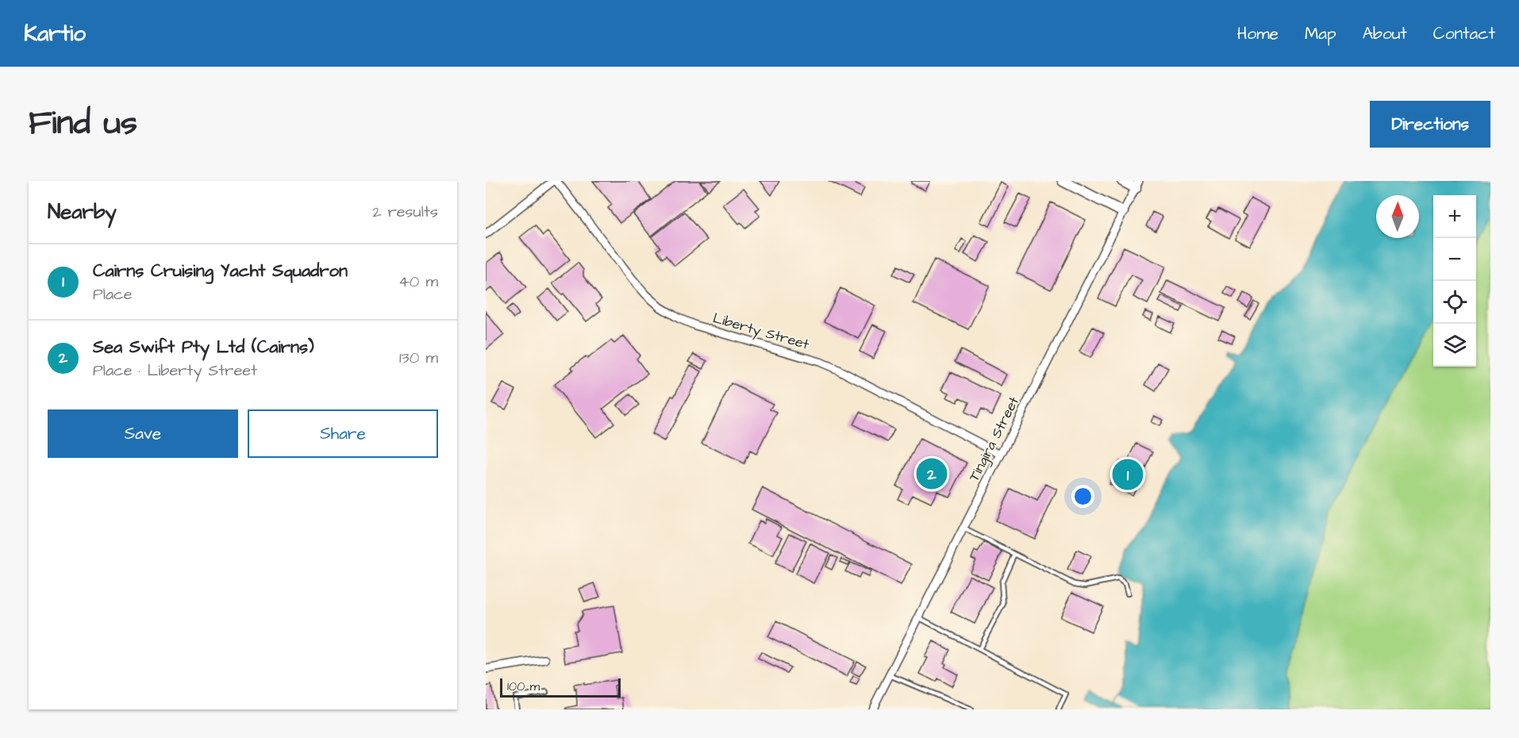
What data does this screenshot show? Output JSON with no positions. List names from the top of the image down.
{
  "streets": {
    "street": ["Liberty Street", "Tingira Street"]
  },
  "crossings": [
    ["Liberty Street", "Tingira Street"]
  ],
  "scale_bar": "100 m",
  "north": "top",
  "page": {
    "header": "Kartio",
    "nav": [
      "Home",
      "Map",
      "About",
      "Contact"
    ],
    "title": "Find us",
    "buttons": [
      "Directions",
      ["Save", "Share"]
    ],
    "heading": ["Nearby", "2 results"],
    "map_buttons": ["+", "−"],
    "list": [
      {
        "mark": "1",
        "name": "Cairns Cruising Yacht Squadron",
        "note": "Place",
        "value": "40 m"
      },
      {
        "mark": "2",
        "name": "Sea Swift Pty Ltd (Cairns)",
        "note": "Place · Liberty Street",
        "value": "130 m"
      }
    ],
    "pins": ["2", "1"],
    "scale": "100 m"
  }
}
